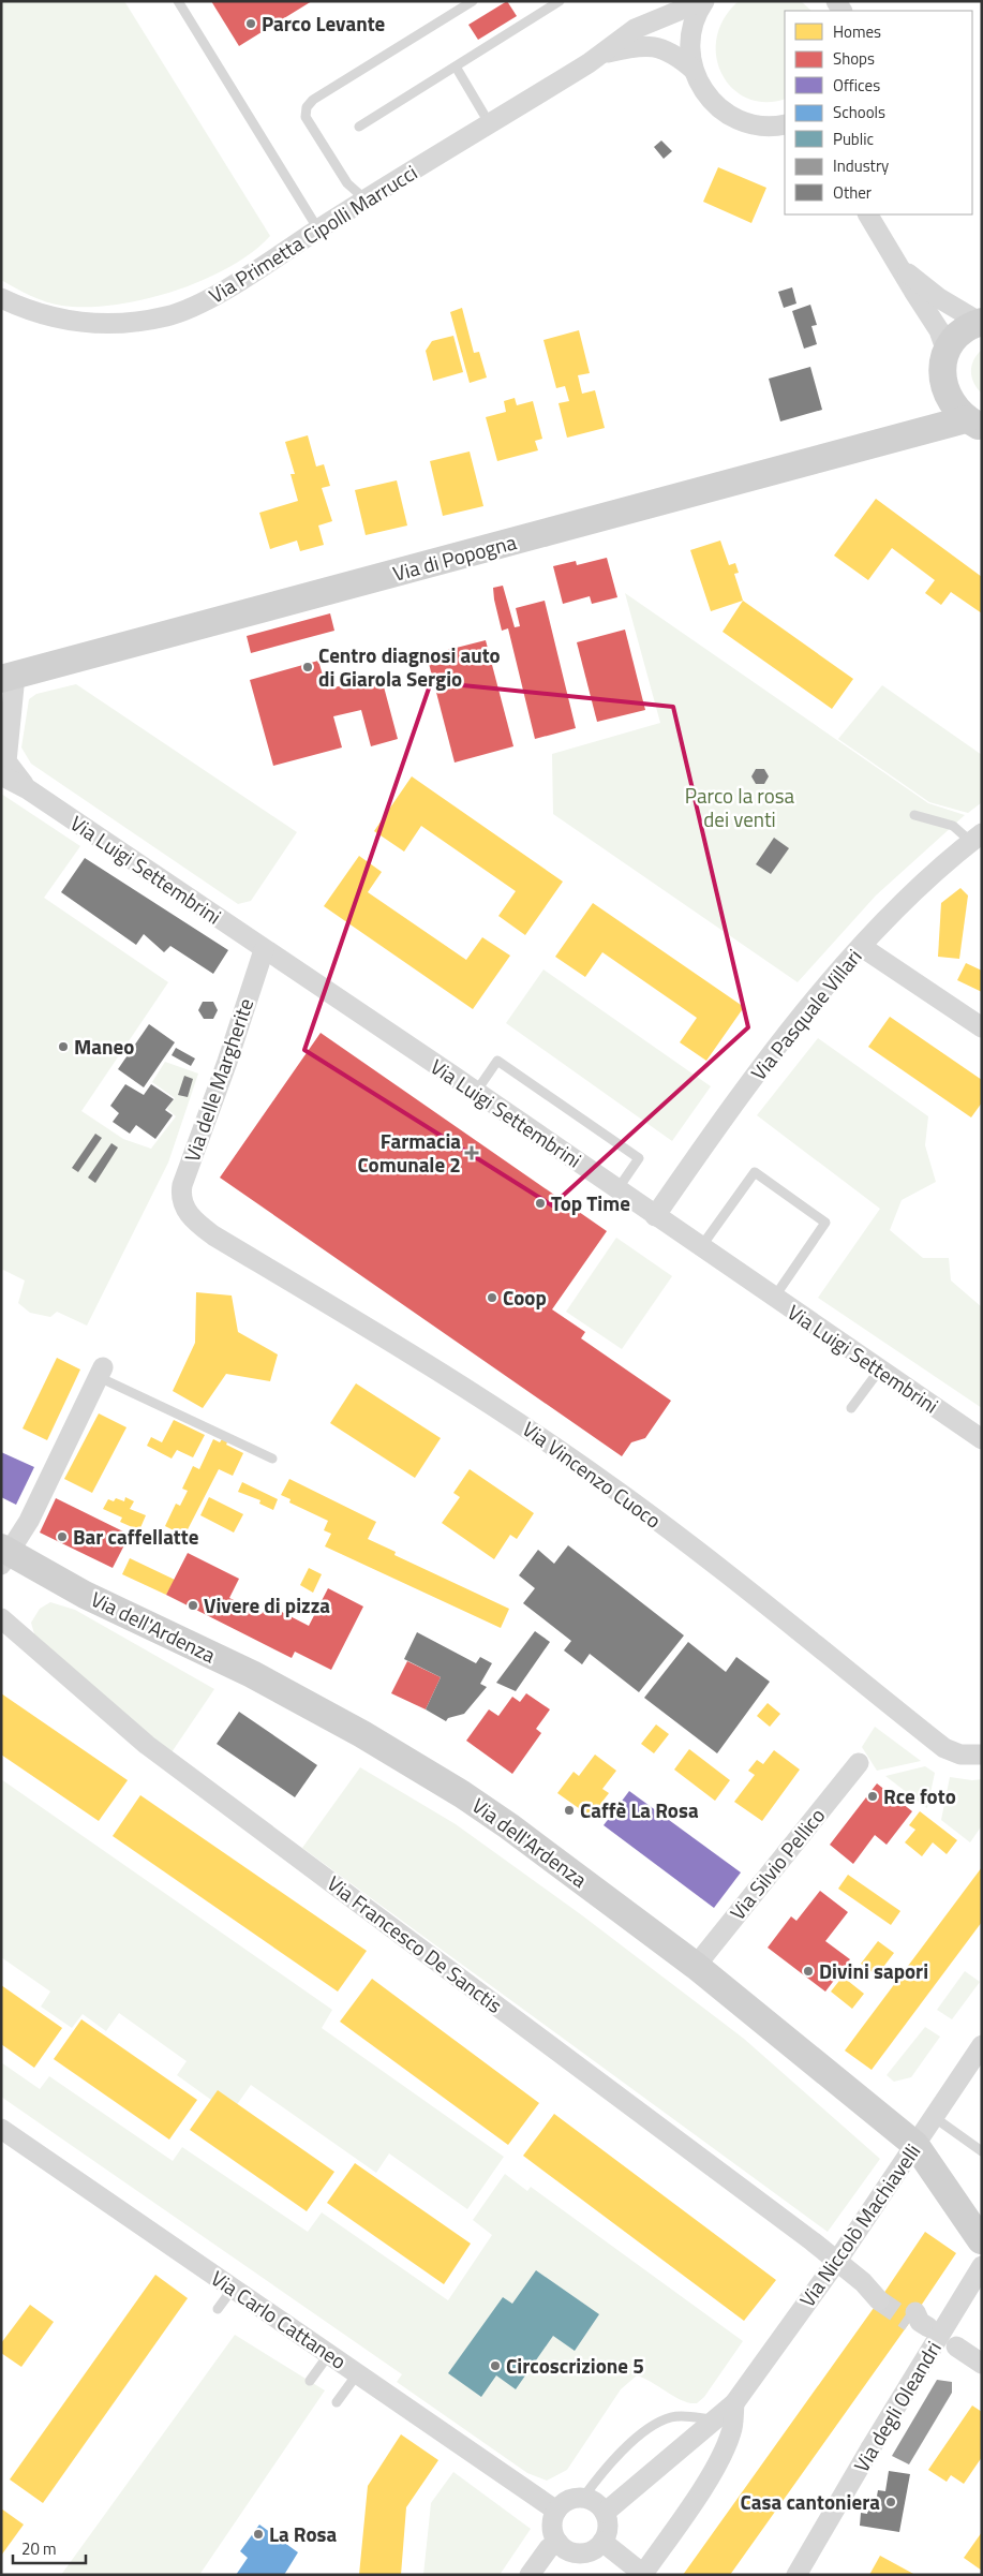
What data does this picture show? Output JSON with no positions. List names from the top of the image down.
{
  "streets": {
    "main road": ["Via di Popogna", "Via dell'Ardenza"],
    "street": [
      "Via Primetta Cipolli Marrucci",
      "Via Luigi Settembrini",
      "Via Pasquale Villari",
      "Via delle Margherite",
      "Via Vincenzo Cuoco",
      "Via Silvio Pellico",
      "Via Francesco De Sanctis",
      "Via Niccolò Machiavelli",
      "Via Carlo Cattaneo",
      "Via degli Oleandri"
    ]
  },
  "crossings": [
    ["Via di Popogna", "Via Luigi Settembrini"],
    ["Via Luigi Settembrini", "Via Pasquale Villari"],
    ["Via Luigi Settembrini", "Via delle Margherite"],
    ["Via delle Margherite", "Via Vincenzo Cuoco"],
    ["Via dell'Ardenza", "Via Silvio Pellico"],
    ["Via dell'Ardenza", "Via Niccolò Machiavelli"],
    ["Via dell'Ardenza", "Via degli Oleandri"],
    ["Via Francesco De Sanctis", "Via Niccolò Machiavelli"],
    ["Via Niccolò Machiavelli", "Via Carlo Cattaneo"]
  ],
  "parks": ["Parco la rosa dei venti"],
  "places": {
    "other": [
      "Parco Levante",
      "Centro diagnosi auto di Giarola Sergio",
      "Maneo",
      "Top Time",
      "Coop",
      "Bar caffellatte",
      "Vivere di pizza",
      "Rce foto",
      "Caffè La Rosa",
      "Divini sapori",
      "Circoscrizione 5",
      "Casa cantoniera",
      "La Rosa"
    ],
    "health": ["Farmacia Comunale 2"]
  },
  "legend": [
    "Homes",
    "Shops",
    "Offices",
    "Schools",
    "Public",
    "Industry",
    "Other"
  ],
  "scale_bar": "20 m"
}
